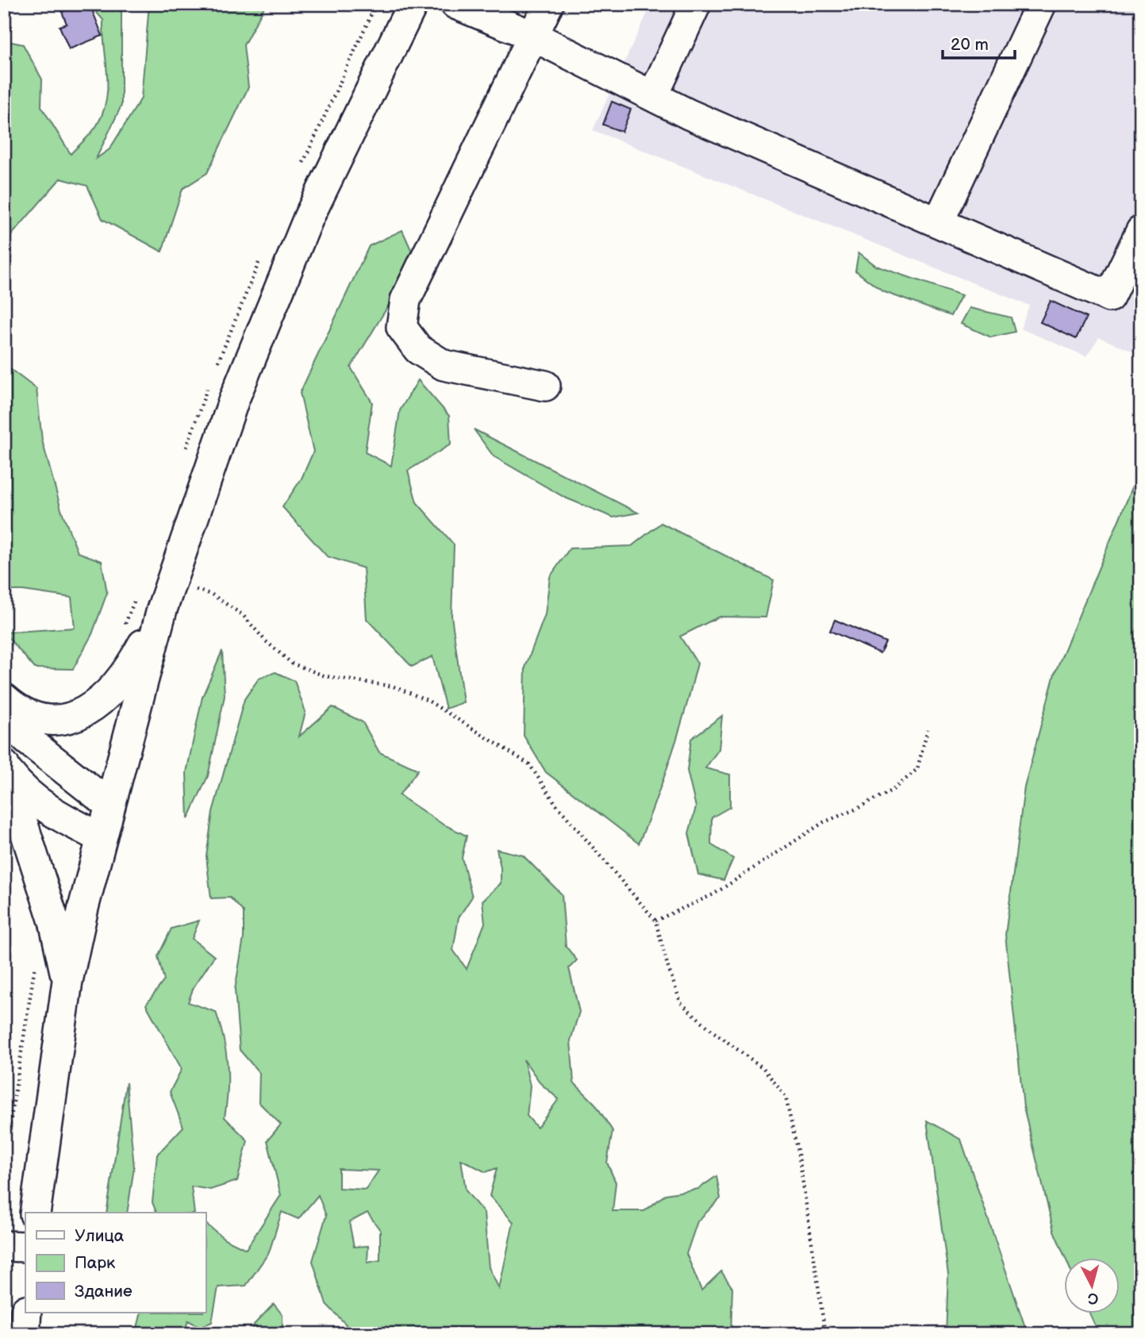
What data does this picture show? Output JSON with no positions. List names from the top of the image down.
{
  "legend": ["Улица", "Парк", "Здание"],
  "scale_bar": "20 m",
  "north": "bottom"
}
